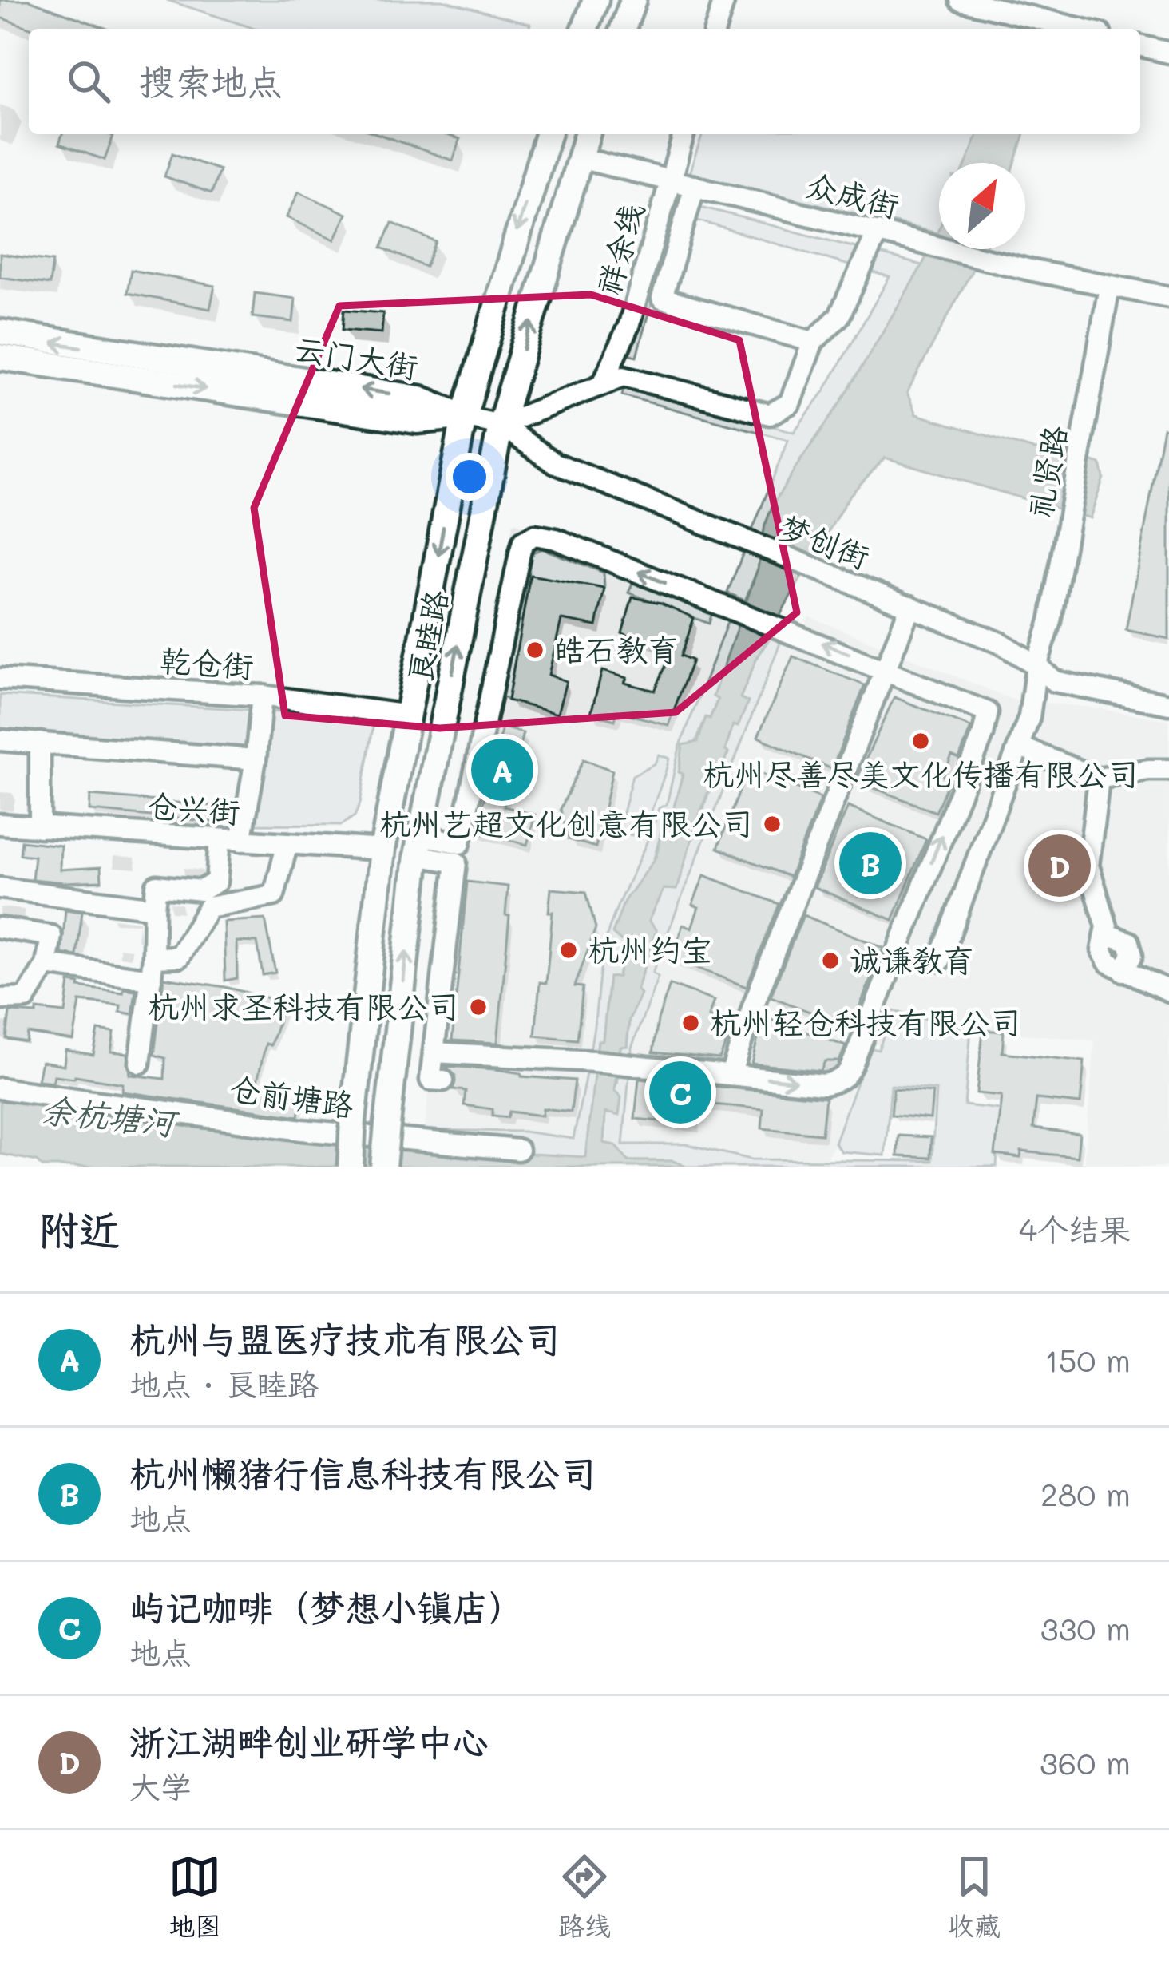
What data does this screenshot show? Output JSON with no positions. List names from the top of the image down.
{
  "streets": {
    "main road": ["云门大街", "良睦路"],
    "street": [
      "众成街",
      "祥余线",
      "礼贤路",
      "梦创街",
      "乾仓街",
      "仓兴街",
      "仓前塘路"
    ]
  },
  "crossings": [
    ["众成街", "祥余线"],
    ["众成街", "礼贤路"],
    ["众成街", "良睦路"],
    ["云门大街", "梦创街"],
    ["云门大街", "良睦路"],
    ["礼贤路", "梦创街"],
    ["梦创街", "良睦路"],
    ["良睦路", "乾仓街"],
    ["良睦路", "仓兴街"]
  ],
  "water": ["余杭塘河"],
  "places": [
    "皓石教育",
    "杭州尽善尽美文化传播有限公司",
    "杭州艺超文化创意有限公司",
    "杭州约宝",
    "诚谦教育",
    "杭州求圣科技有限公司",
    "杭州轻仓科技有限公司"
  ],
  "north": "top right",
  "page": {
    "search": "搜索地点",
    "pins": [
      "A",
      "B",
      "D",
      "C"
    ],
    "heading": ["附近", "4个结果"],
    "list": [
      {
        "mark": "A",
        "name": "杭州与盟医疗技术有限公司",
        "note": "地点 · 良睦路",
        "value": "150 m"
      },
      {
        "mark": "B",
        "name": "杭州懒猪行信息科技有限公司",
        "note": "地点",
        "value": "280 m"
      },
      {
        "mark": "C",
        "name": "屿记咖啡（梦想小镇店）",
        "note": "地点",
        "value": "330 m"
      },
      {
        "mark": "D",
        "name": "浙江湖畔创业研学中心",
        "note": "大学",
        "value": "360 m"
      }
    ],
    "nav": ["地图", "路线", "收藏"]
  }
}
